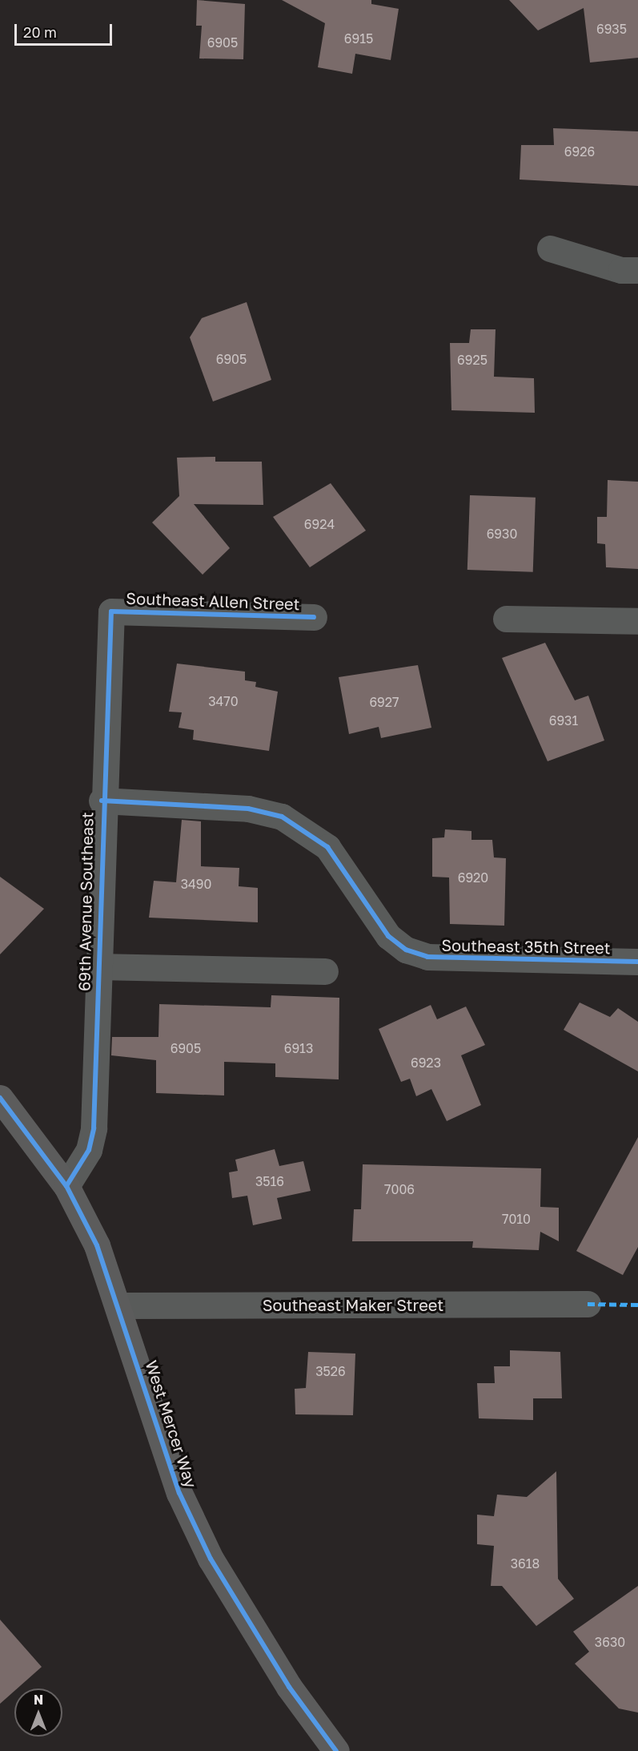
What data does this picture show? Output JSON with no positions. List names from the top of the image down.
{
  "streets": {
    "street": [
      "Southeast Allen Street",
      "69th Avenue Southeast",
      "Southeast 35th Street",
      "Southeast Maker Street",
      "West Mercer Way"
    ]
  },
  "crossings": [
    ["Southeast Allen Street", "69th Avenue Southeast"],
    ["69th Avenue Southeast", "Southeast 35th Street"],
    ["69th Avenue Southeast", "West Mercer Way"],
    ["Southeast Maker Street", "West Mercer Way"]
  ],
  "house_numbers": [
    "6935",
    "6915",
    "6905",
    "6926",
    "6905",
    "6925",
    "6924",
    "6930",
    "3470",
    "6927",
    "6931",
    "6920",
    "3490",
    "6905",
    "6913",
    "6923",
    "3516",
    "7006",
    "7010",
    "3526",
    "3618",
    "3630"
  ],
  "scale_bar": "20 m",
  "north": "top"
}
